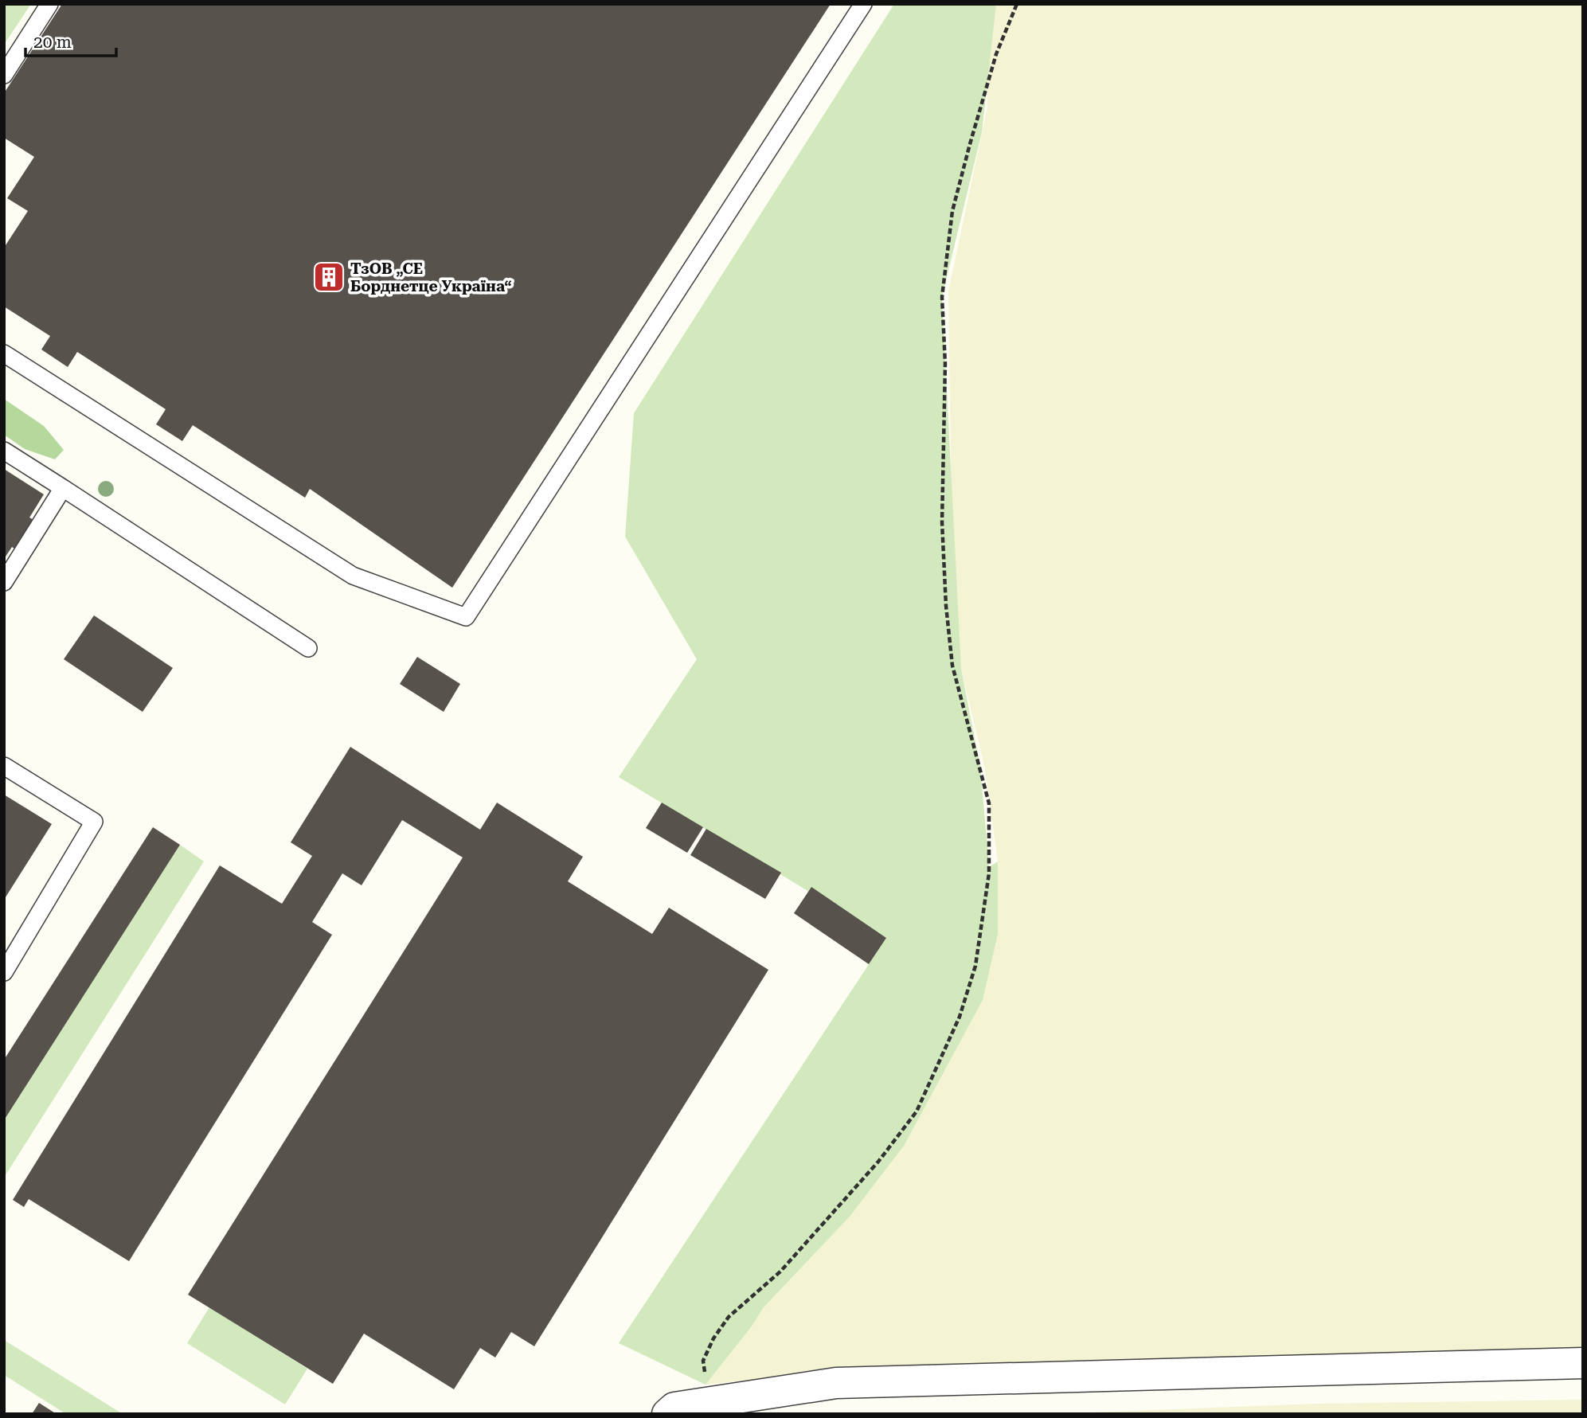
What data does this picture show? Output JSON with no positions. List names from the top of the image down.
{
  "places": {
    "building": ["ТзОВ „СЕ Борднетце Україна“"]
  },
  "scale_bar": "20 m"
}
